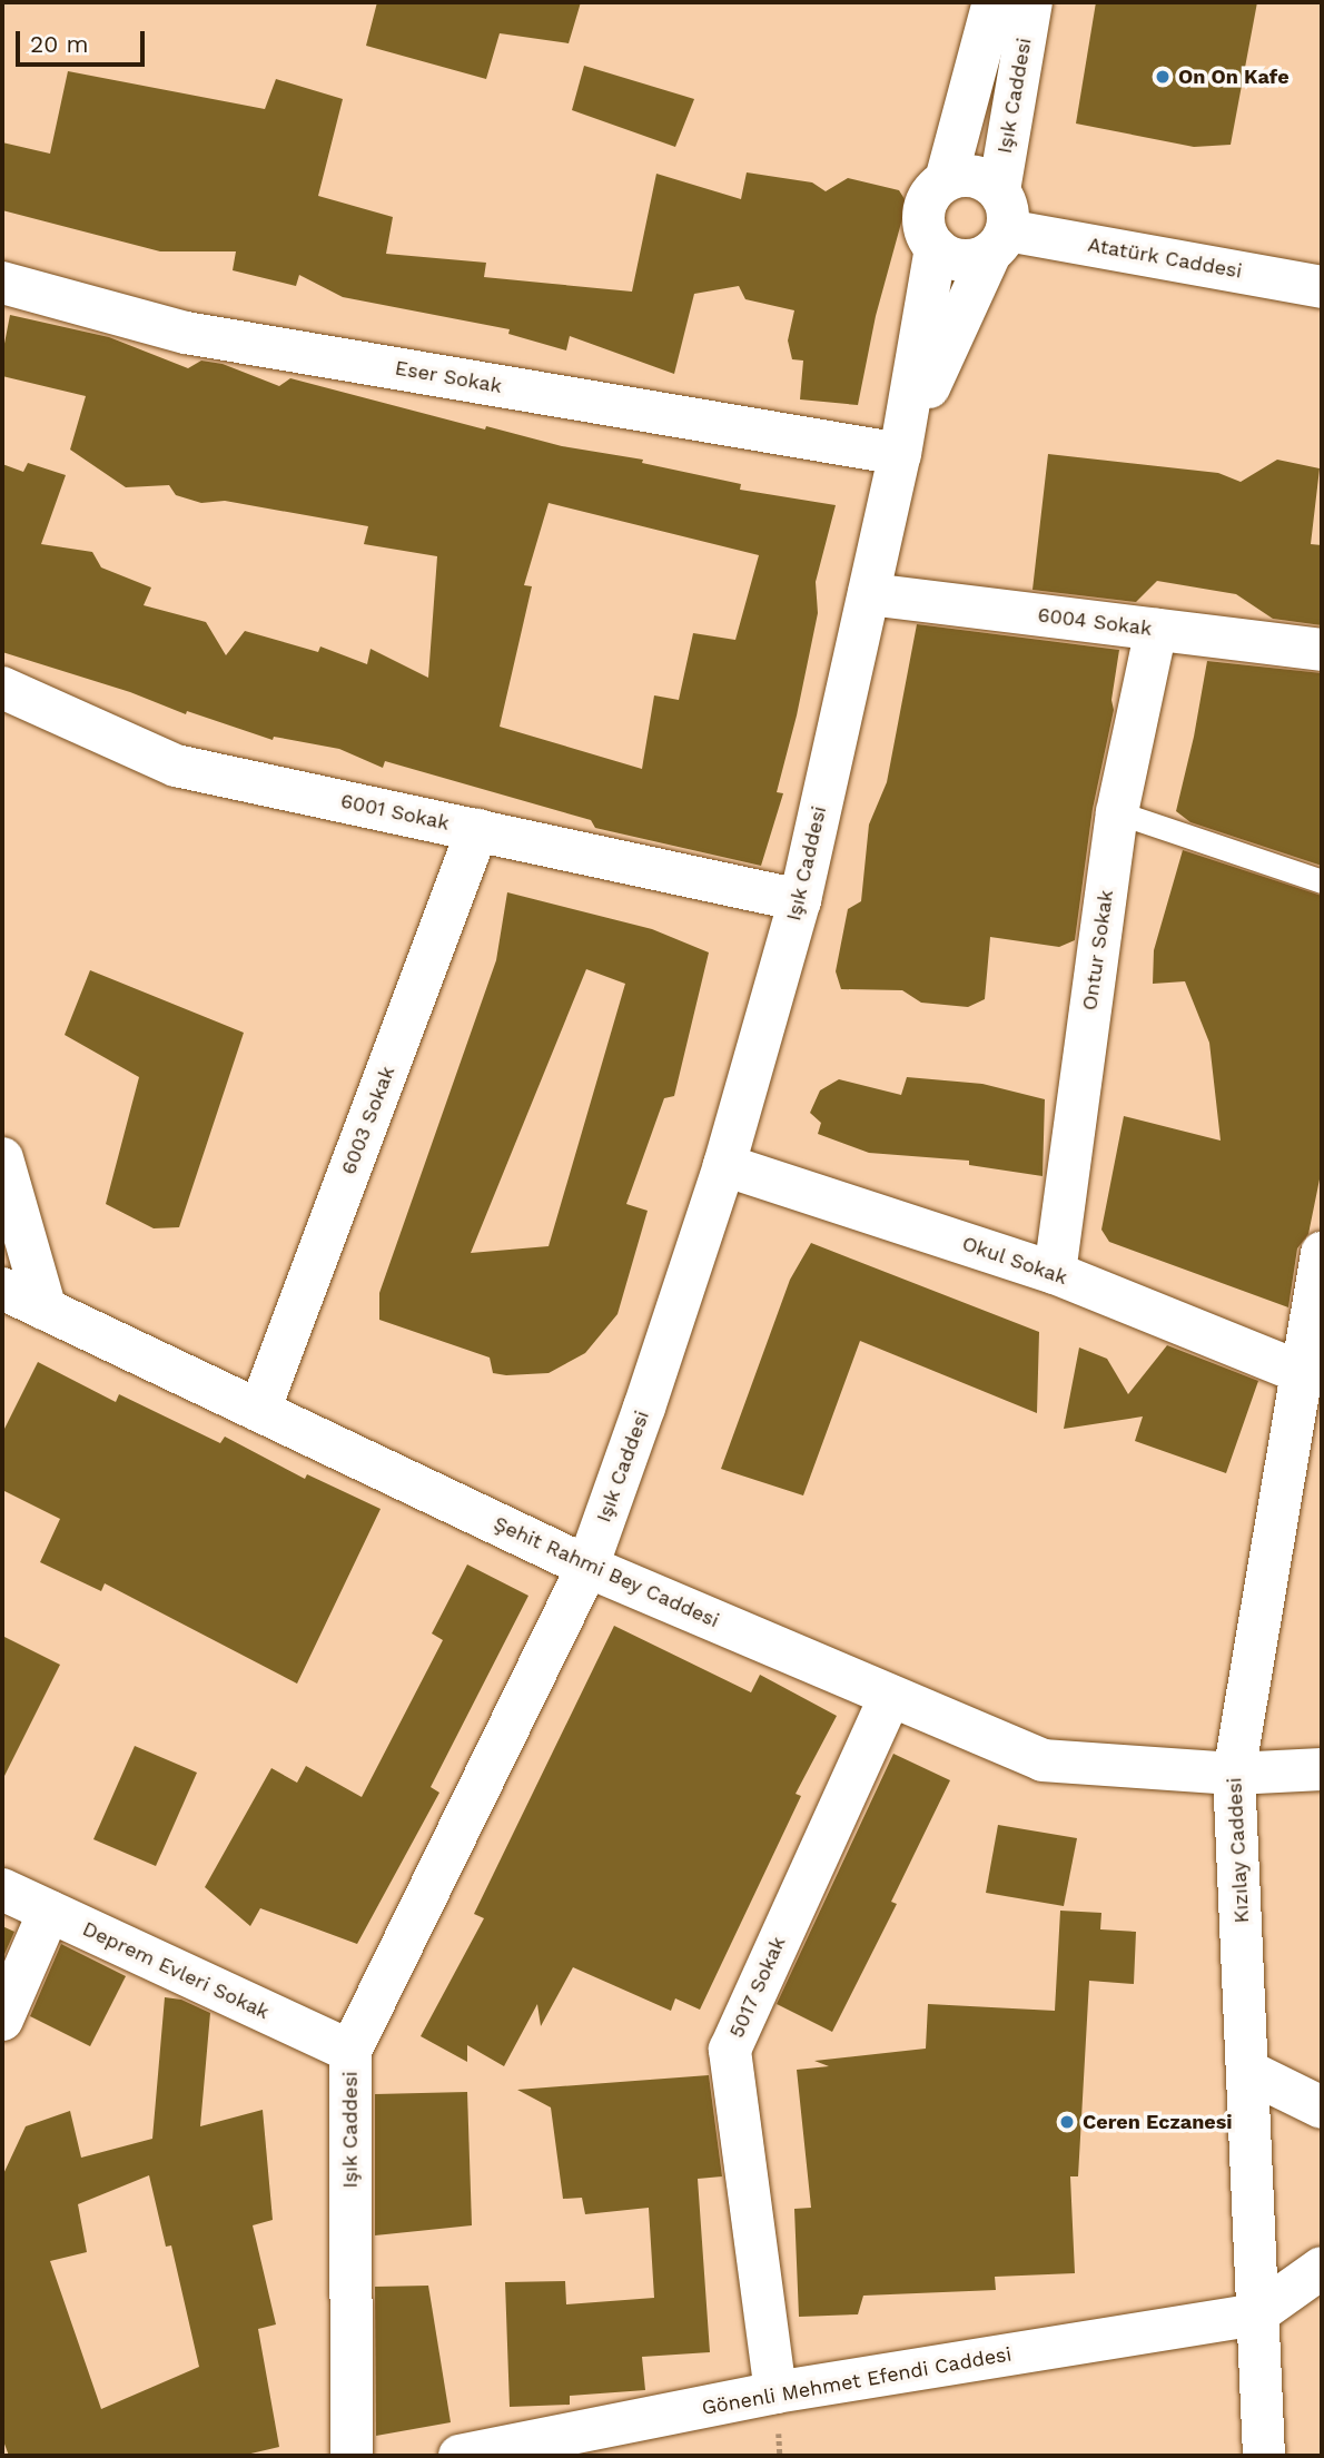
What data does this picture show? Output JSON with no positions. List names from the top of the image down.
{
  "streets": {
    "street": [
      "Işık Caddesi",
      "Atatürk Caddesi",
      "Eser Sokak",
      "6004 Sokak",
      "6001 Sokak",
      "Ontur Sokak",
      "6003 Sokak",
      "Okul Sokak",
      "Şehit Rahmi Bey Caddesi",
      "Kızılay Caddesi",
      "Deprem Evleri Sokak",
      "5017 Sokak",
      "Gönenli Mehmet Efendi Caddesi"
    ]
  },
  "crossings": [
    ["Işık Caddesi", "Atatürk Caddesi"],
    ["Işık Caddesi", "Eser Sokak"],
    ["Işık Caddesi", "6004 Sokak"],
    ["Işık Caddesi", "6001 Sokak"],
    ["Işık Caddesi", "Okul Sokak"],
    ["Işık Caddesi", "Şehit Rahmi Bey Caddesi"],
    ["Işık Caddesi", "Deprem Evleri Sokak"],
    ["6004 Sokak", "Ontur Sokak"],
    ["6001 Sokak", "6003 Sokak"],
    ["Ontur Sokak", "Okul Sokak"],
    ["6003 Sokak", "Şehit Rahmi Bey Caddesi"],
    ["Okul Sokak", "Kızılay Caddesi"],
    ["Şehit Rahmi Bey Caddesi", "Kızılay Caddesi"],
    ["Şehit Rahmi Bey Caddesi", "5017 Sokak"],
    ["Kızılay Caddesi", "Gönenli Mehmet Efendi Caddesi"],
    ["5017 Sokak", "Gönenli Mehmet Efendi Caddesi"]
  ],
  "places": ["On On Kafe", "Ceren Eczanesi"],
  "scale_bar": "20 m"
}
